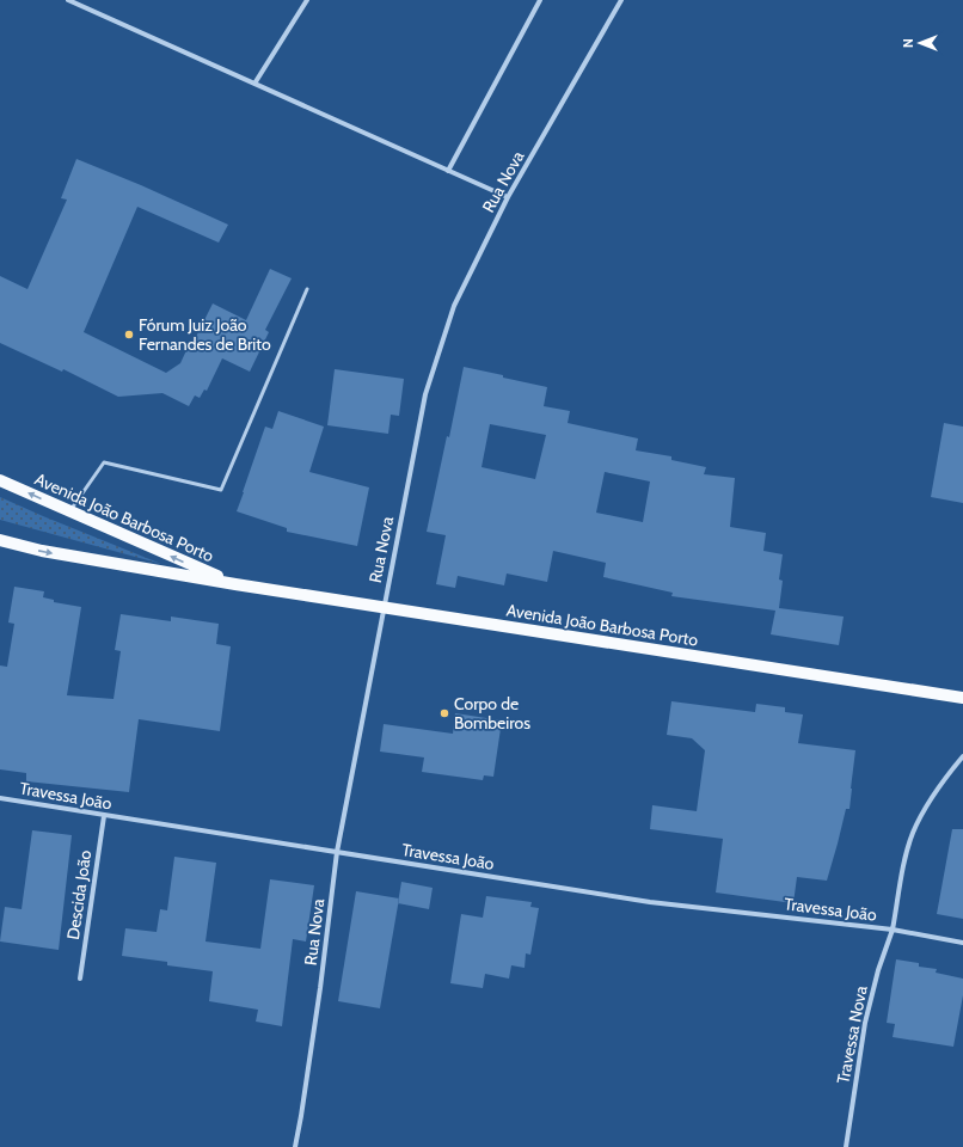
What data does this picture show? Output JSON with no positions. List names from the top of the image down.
{
  "streets": {
    "main road": ["Avenida João Barbosa Porto"],
    "street": [
      "Rua Nova",
      "Travessa João",
      "Descida João",
      "Travessa Nova"
    ]
  },
  "crossings": [
    ["Rua Nova", "Avenida João Barbosa Porto"],
    ["Rua Nova", "Travessa João"],
    ["Travessa João", "Descida João"],
    ["Travessa João", "Travessa Nova"]
  ],
  "places": ["Fórum Juiz João Fernandes de Brito", "Corpo de Bombeiros"],
  "north": "left"
}
